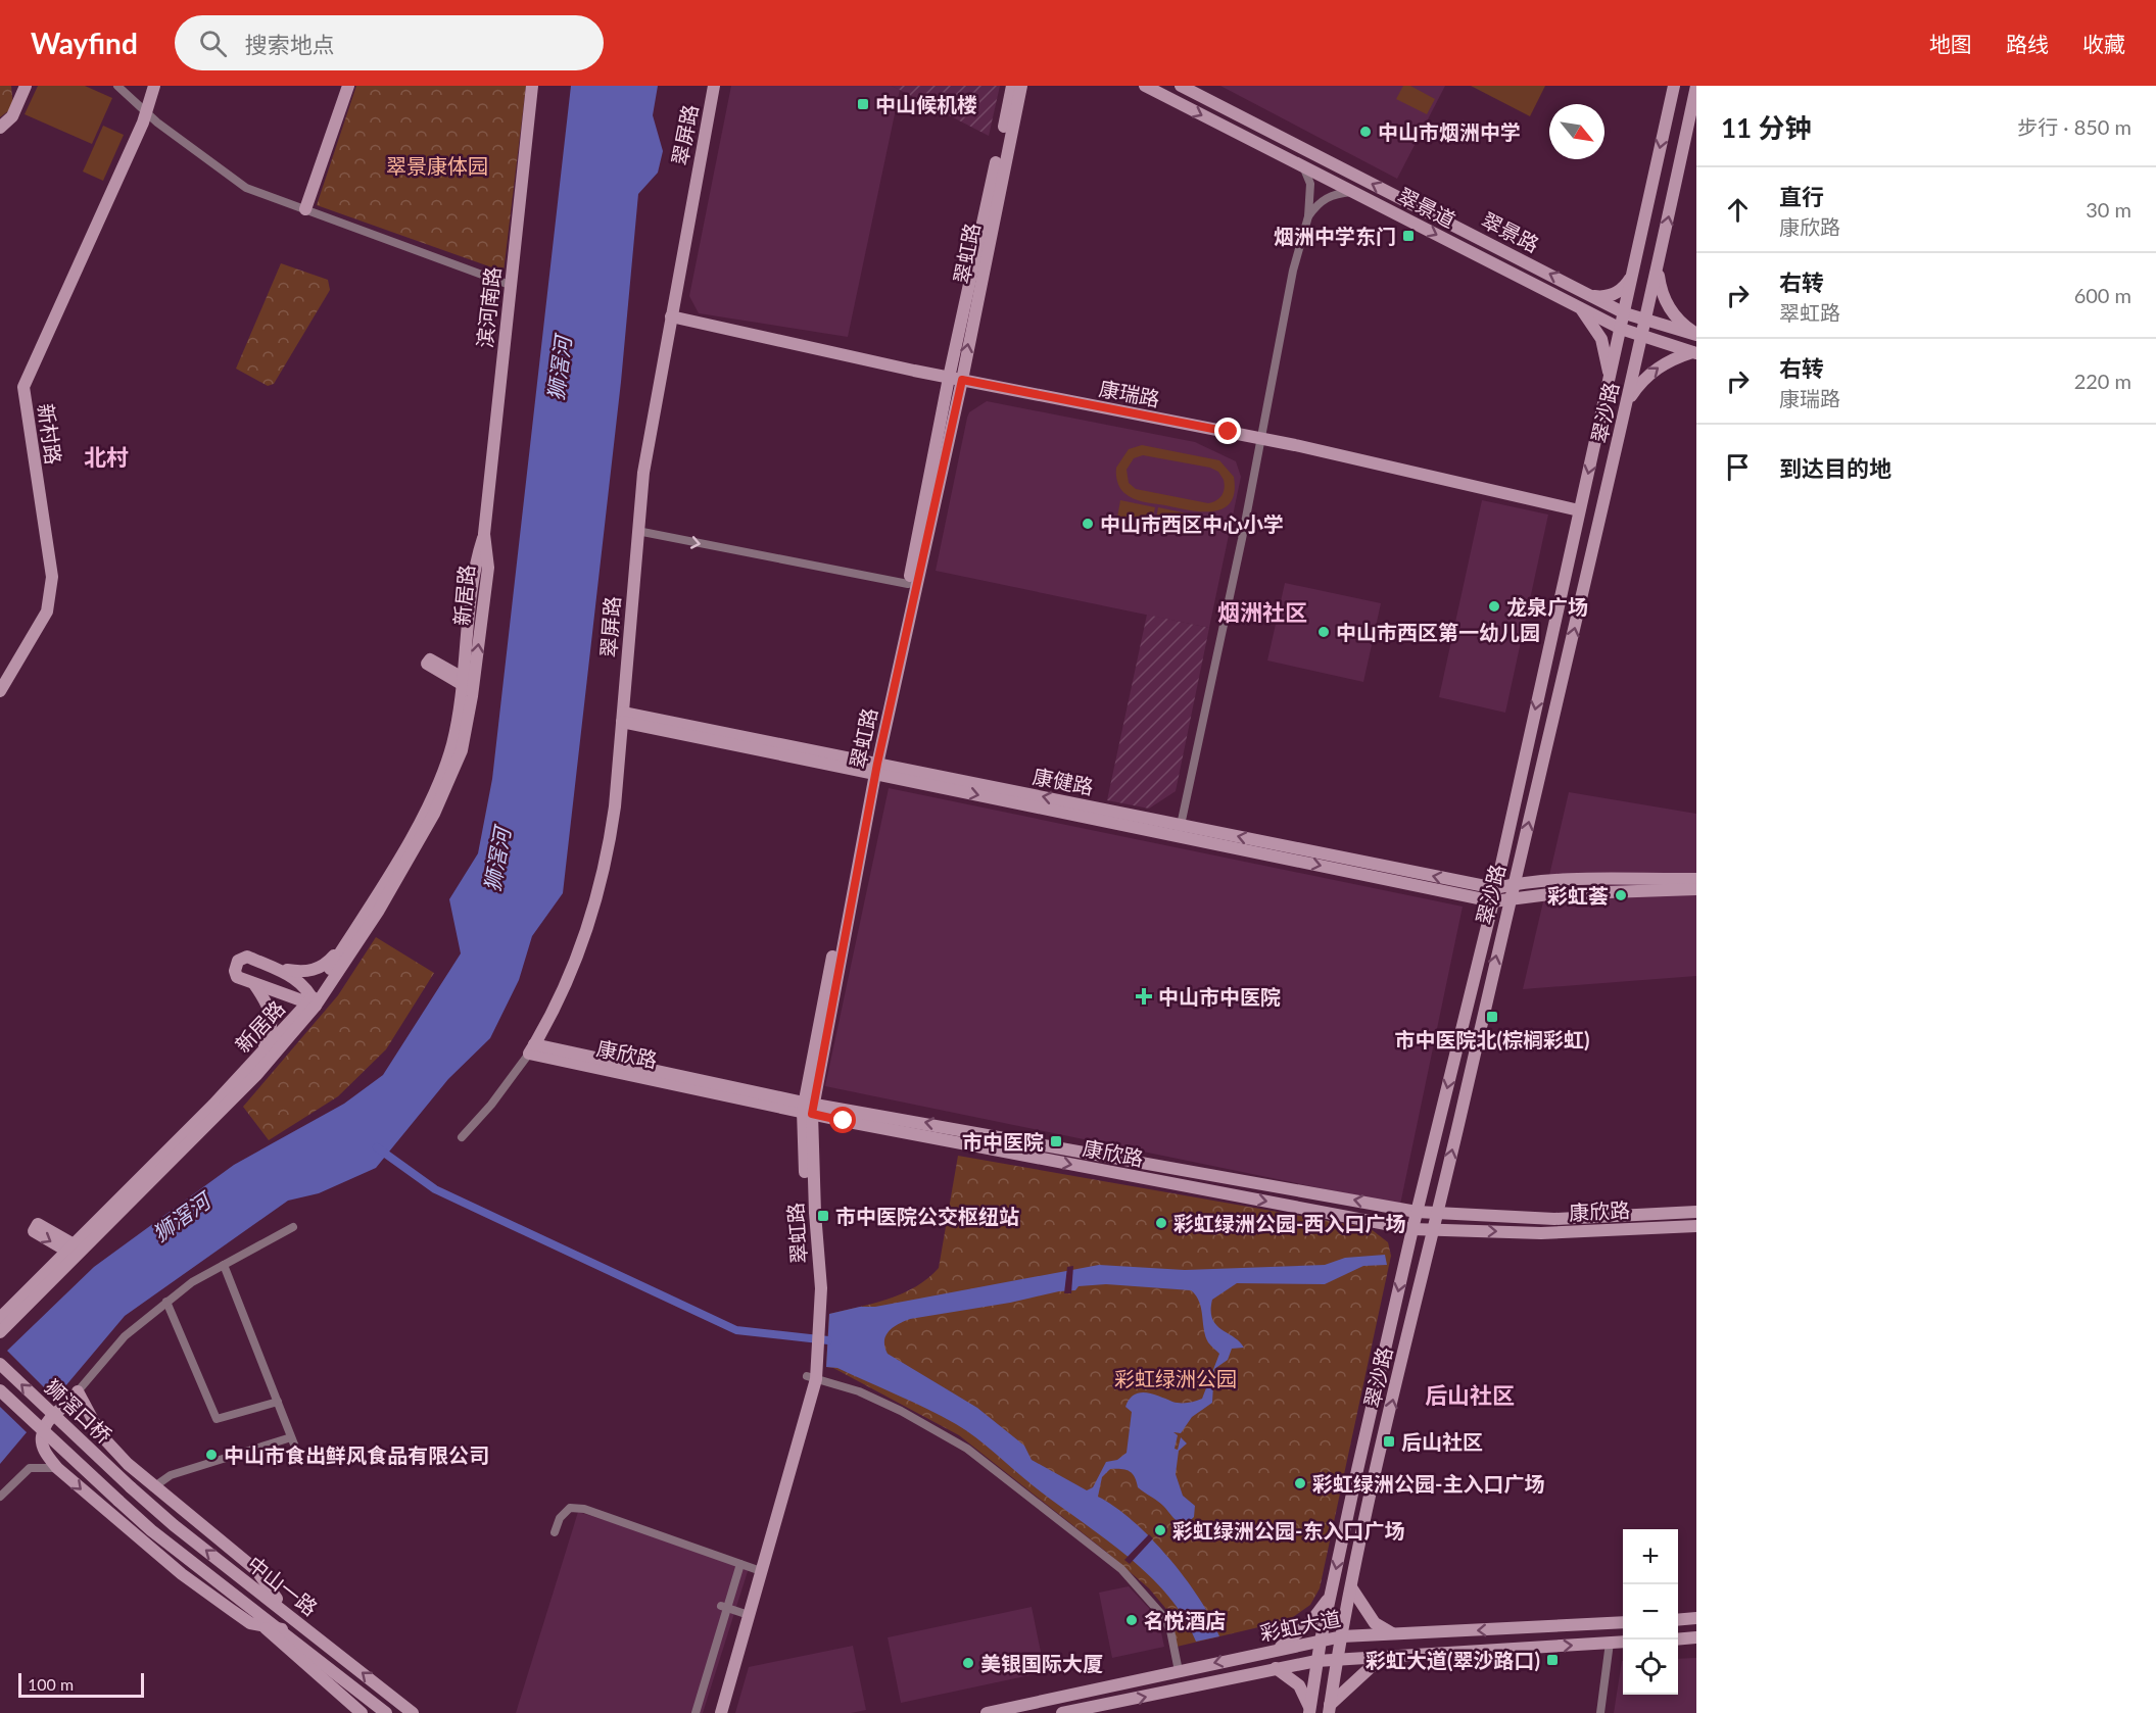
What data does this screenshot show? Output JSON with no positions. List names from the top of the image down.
{
  "streets": {
    "main road": [
      "翠屏路",
      "翠景道",
      "翠景路",
      "翠虹路",
      "滨河南路",
      "康瑞路",
      "翠沙路",
      "新村路",
      "新居路",
      "康健路",
      "康欣路",
      "狮滘口桥",
      "中山一路",
      "彩虹大道"
    ]
  },
  "crossings": [
    ["翠屏路", "康瑞路"],
    ["翠屏路", "康健路"],
    ["翠屏路", "康欣路"],
    ["翠景道", "翠沙路"],
    ["翠景路", "翠沙路"],
    ["翠虹路", "康瑞路"],
    ["翠虹路", "康健路"],
    ["翠虹路", "康欣路"],
    ["滨河南路", "新居路"],
    ["康瑞路", "翠沙路"],
    ["翠沙路", "康健路"],
    ["翠沙路", "康欣路"],
    ["翠沙路", "彩虹大道"],
    ["狮滘口桥", "中山一路"]
  ],
  "one_way": ["翠景道", "翠景路"],
  "districts": ["北村", "烟洲社区", "后山社区"],
  "water": ["狮滘河"],
  "parks": ["翠景康体园", "彩虹绿洲公园"],
  "places": {
    "transit": [
      "中山候机楼",
      "烟洲中学东门",
      "市中医院北(棕榈彩虹)",
      "市中医院",
      "市中医院公交枢纽站",
      "后山社区",
      "彩虹大道(翠沙路口)"
    ],
    "other": [
      "中山市烟洲中学",
      "中山市西区中心小学",
      "龙泉广场",
      "中山市西区第一幼儿园",
      "彩虹荟",
      "彩虹绿洲公园-西入口广场",
      "中山市食出鲜风食品有限公司",
      "彩虹绿洲公园-主入口广场",
      "彩虹绿洲公园-东入口广场",
      "名悦酒店",
      "美银国际大厦"
    ],
    "health": ["中山市中医院"]
  },
  "scale_bar": "100 m",
  "north": "bottom right",
  "page": {
    "header": "Wayfind",
    "search": "搜索地点",
    "nav": ["地图", "路线", "收藏"],
    "heading": ["11 分钟", "步行 · 850 m"],
    "list": [
      ["直行", "康欣路", "30 m"],
      ["右转", "翠虹路", "600 m"],
      ["右转", "康瑞路", "220 m"],
      "到达目的地"
    ],
    "map_buttons": ["+", "−"],
    "scale": "100 m"
  }
}
